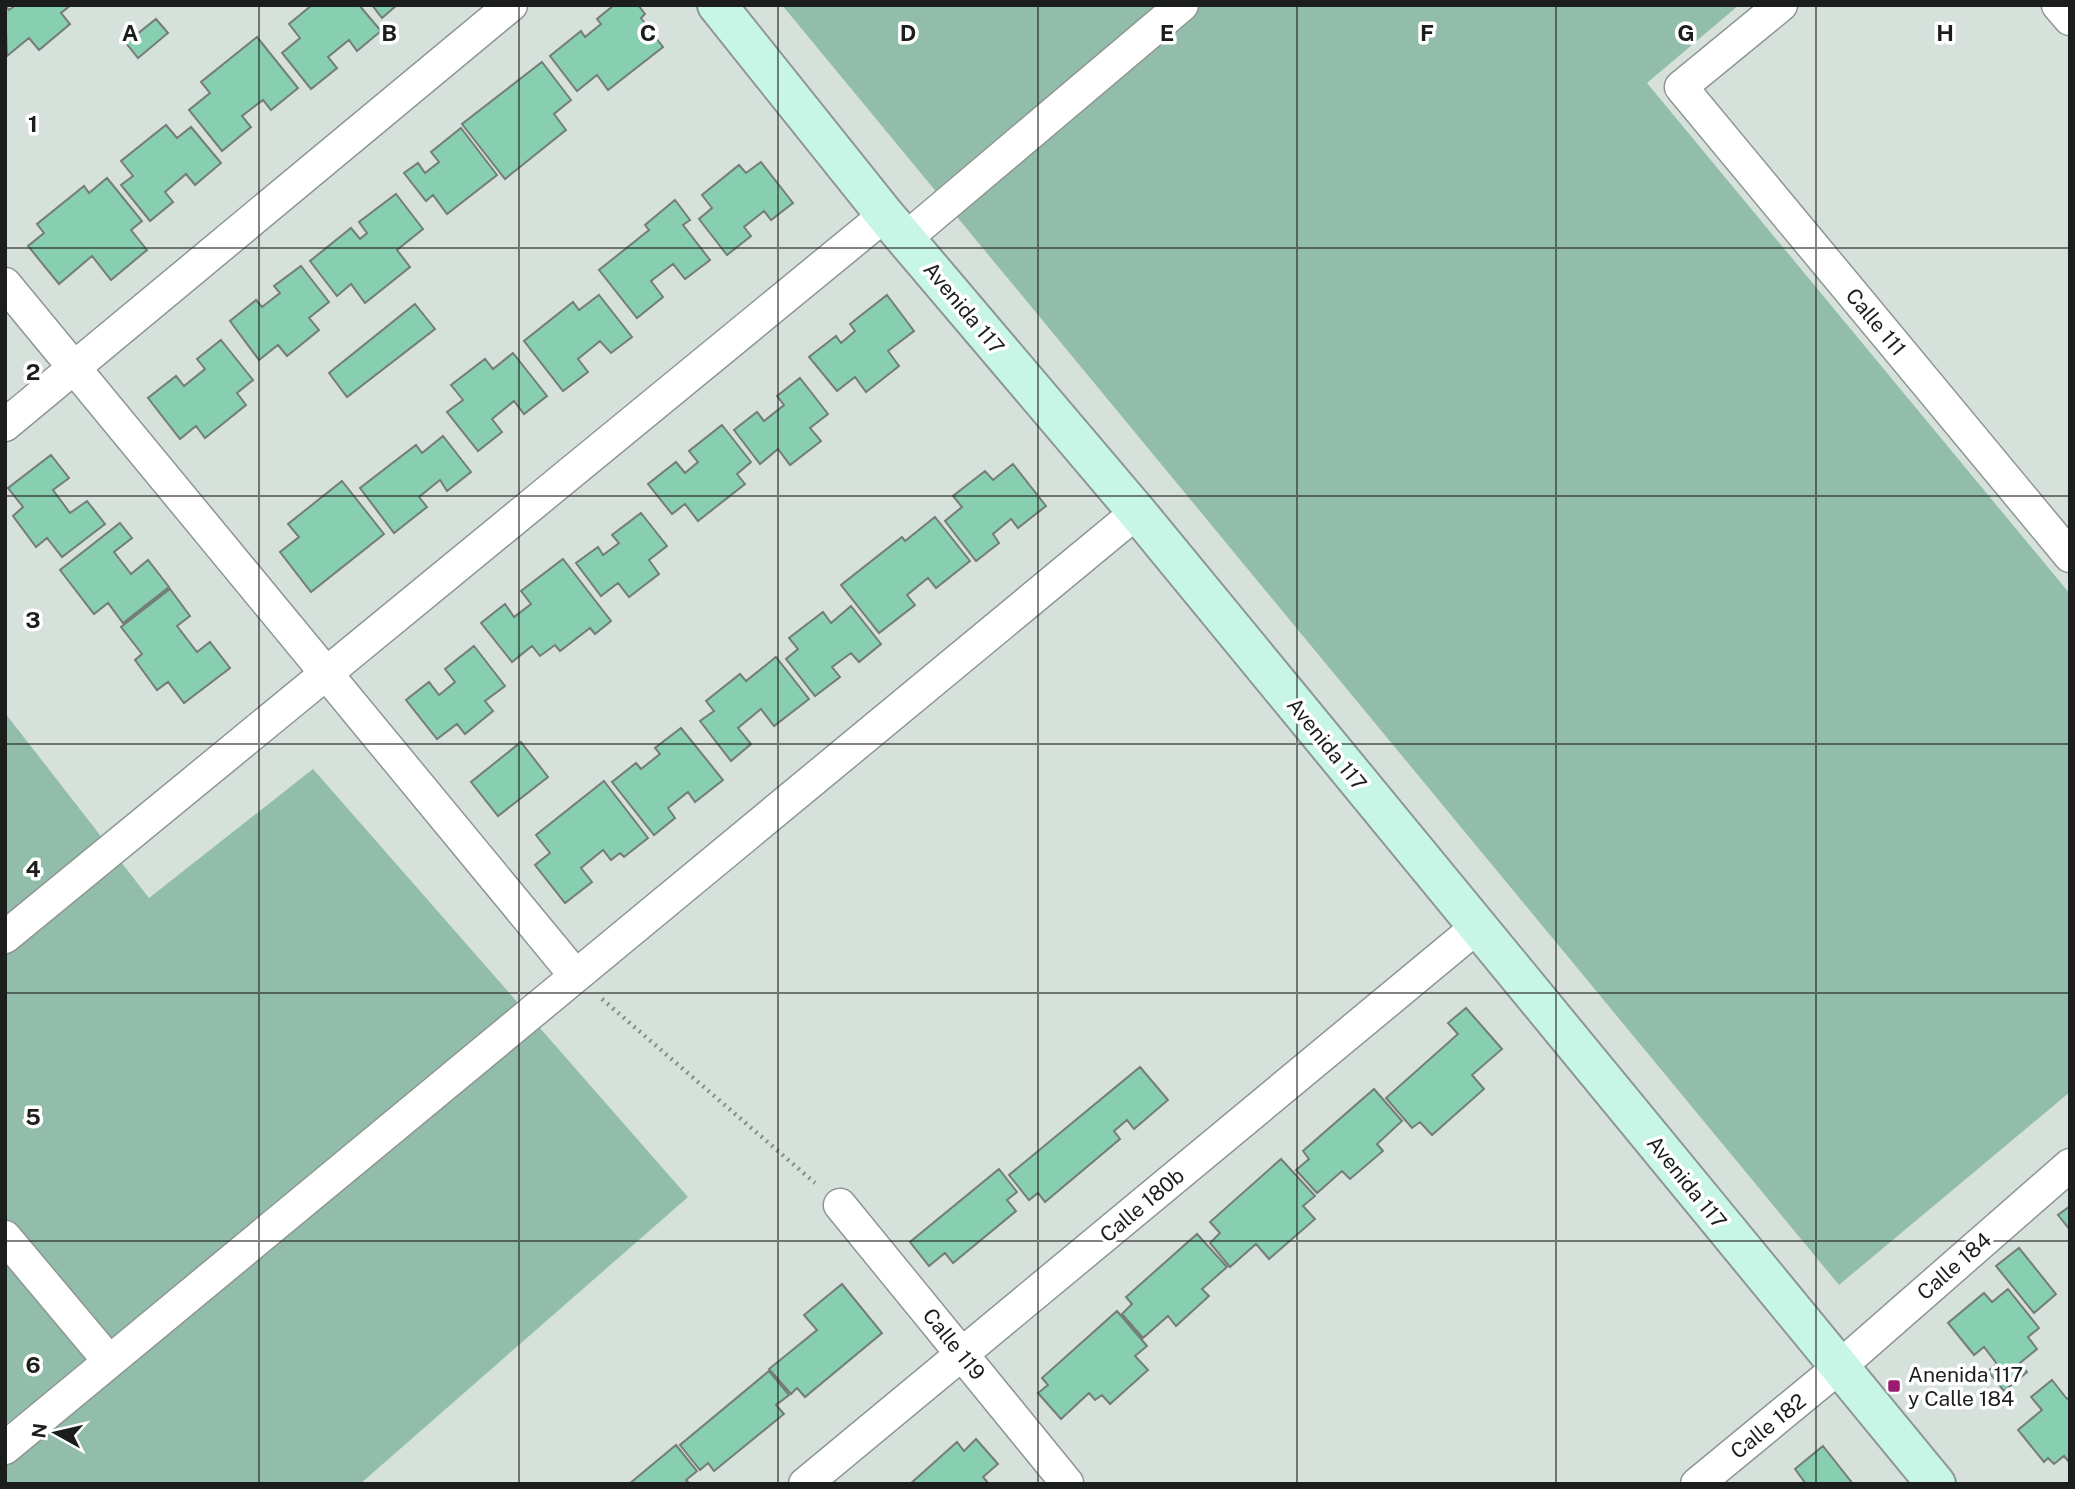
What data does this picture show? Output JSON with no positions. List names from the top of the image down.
{
  "streets": {
    "street": [
      "Avenida 117",
      "Calle 111",
      "Calle 180b",
      "Calle 184",
      "Calle 119",
      "Calle 182"
    ]
  },
  "crossings": [
    ["Avenida 117", "Calle 180b"],
    ["Avenida 117", "Calle 184"],
    ["Avenida 117", "Calle 182"],
    ["Calle 180b", "Calle 119"],
    ["Calle 184", "Calle 182"]
  ],
  "places": {
    "transit": ["Anenida 117 y Calle 184"]
  },
  "north": "left",
  "grid": {
    "columns": [
      "A",
      "B",
      "C",
      "D",
      "E",
      "F",
      "G",
      "H"
    ],
    "rows": [
      "1",
      "2",
      "3",
      "4",
      "5",
      "6"
    ]
  }
}
